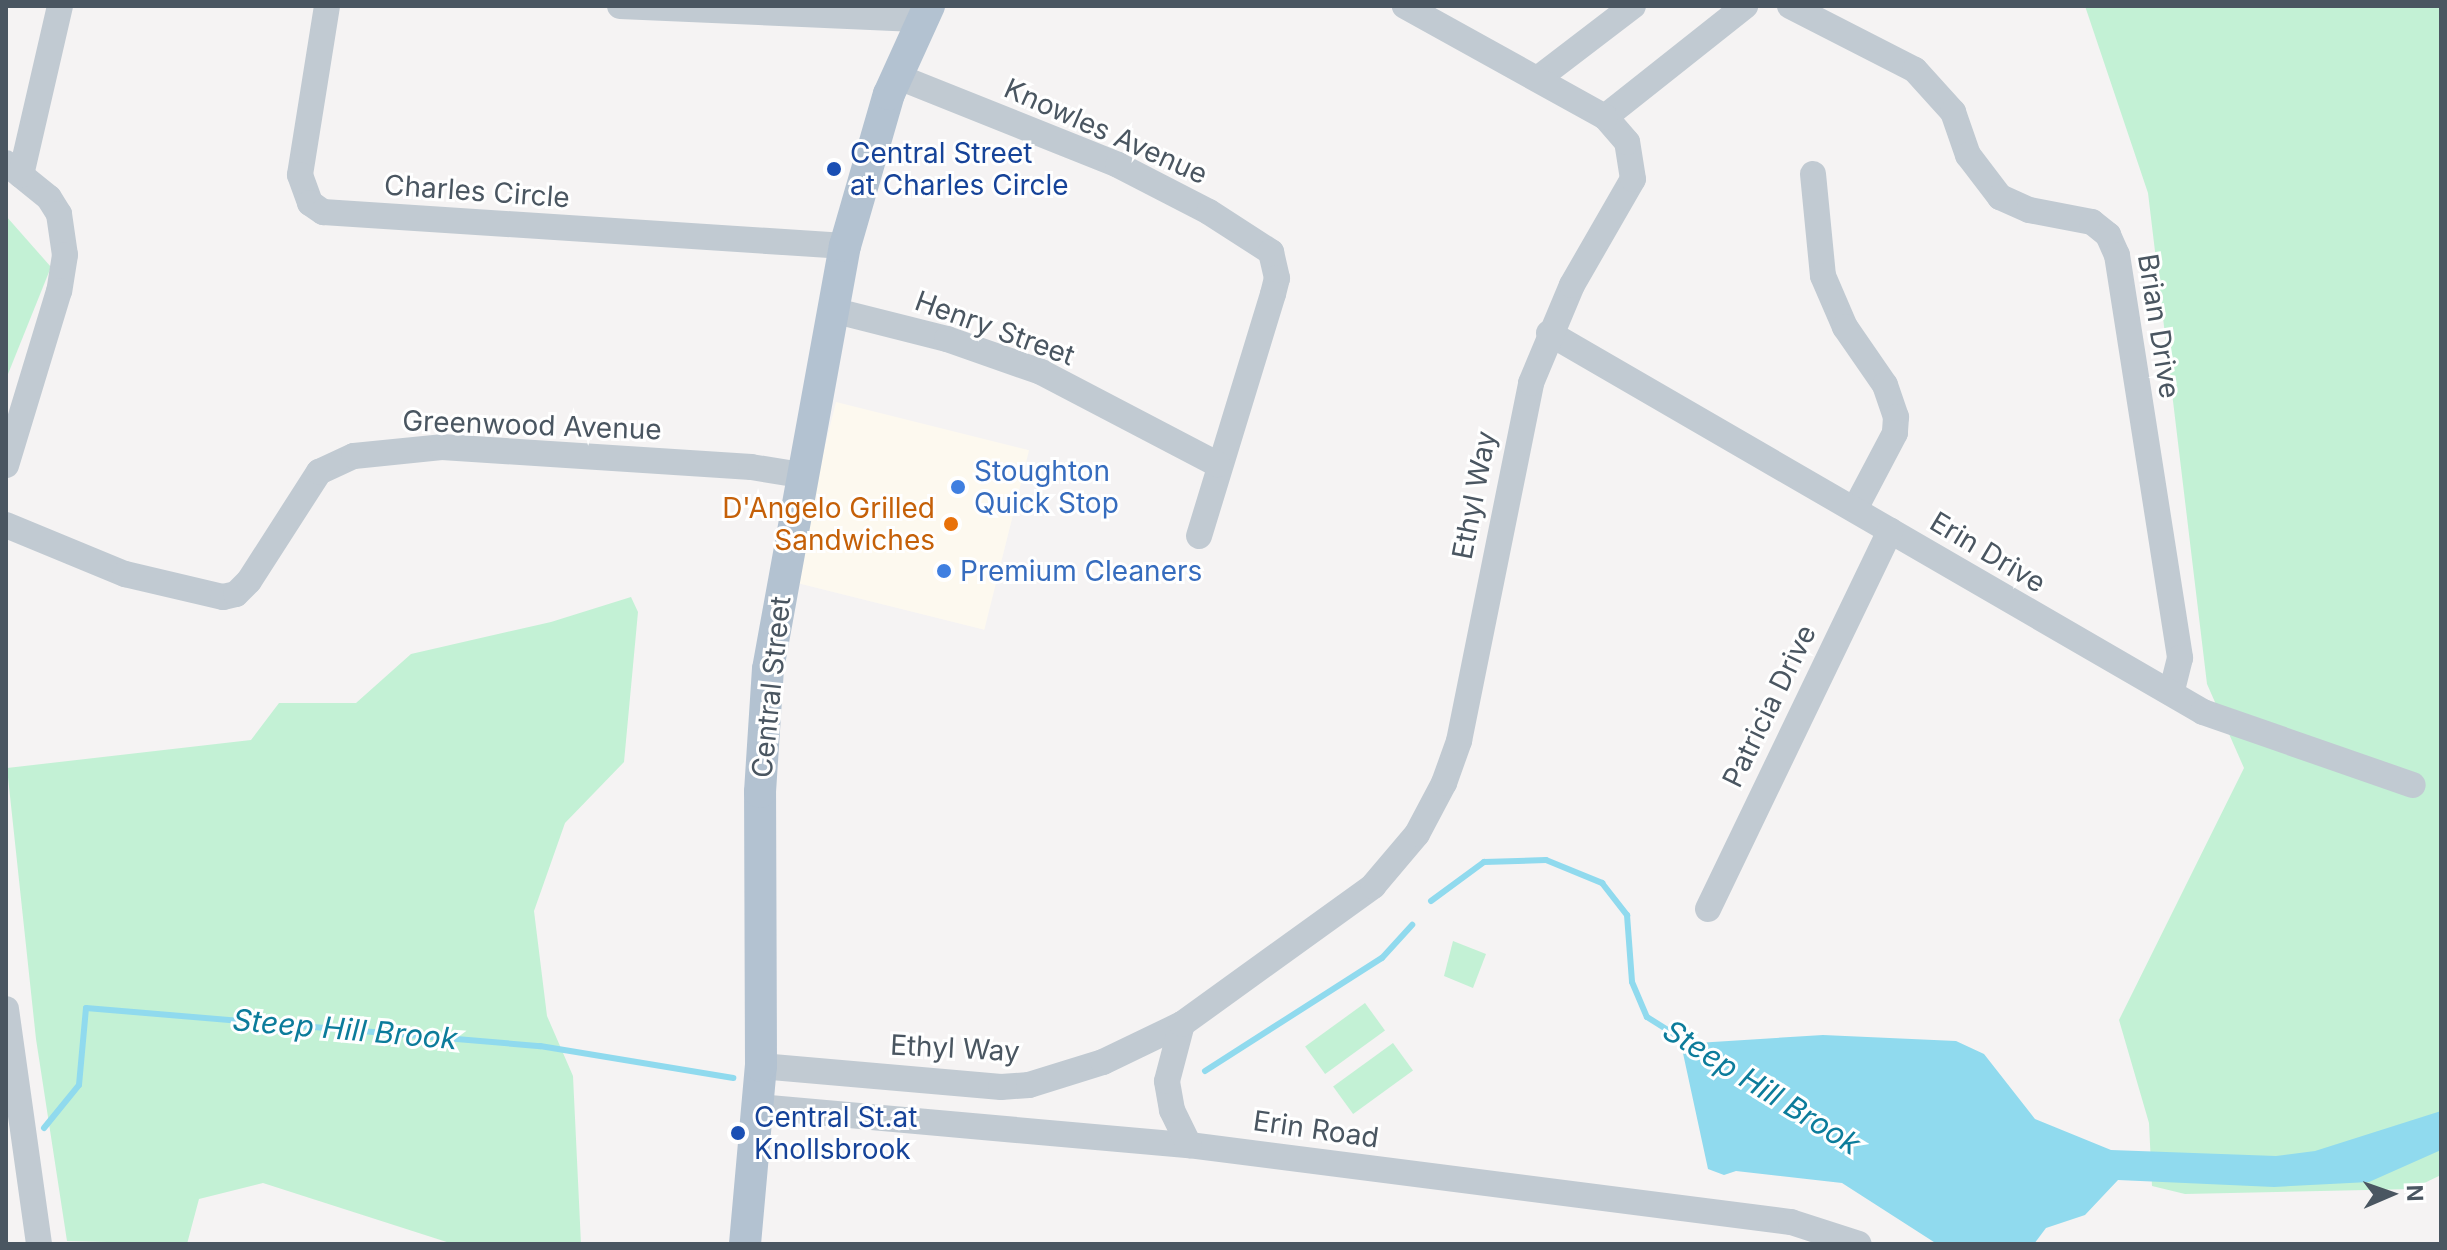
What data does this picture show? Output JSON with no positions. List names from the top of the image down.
{
  "streets": {
    "main road": ["Central Street"],
    "street": [
      "Knowles Avenue",
      "Charles Circle",
      "Brian Drive",
      "Henry Street",
      "Greenwood Avenue",
      "Ethyl Way",
      "Erin Drive",
      "Patricia Drive",
      "Erin Road"
    ]
  },
  "crossings": [
    ["Knowles Avenue", "Henry Street"],
    ["Knowles Avenue", "Central Street"],
    ["Charles Circle", "Central Street"],
    ["Brian Drive", "Erin Drive"],
    ["Henry Street", "Central Street"],
    ["Greenwood Avenue", "Central Street"],
    ["Ethyl Way", "Erin Drive"],
    ["Ethyl Way", "Central Street"],
    ["Erin Drive", "Patricia Drive"],
    ["Central Street", "Erin Road"]
  ],
  "water": ["Steep Hill Brook"],
  "places": [
    "Central Street at Charles Circle",
    "Stoughton Quick Stop",
    "D'Angelo Grilled Sandwiches",
    "Premium Cleaners",
    "Central St.at Knollsbrook"
  ],
  "north": "right"
}
